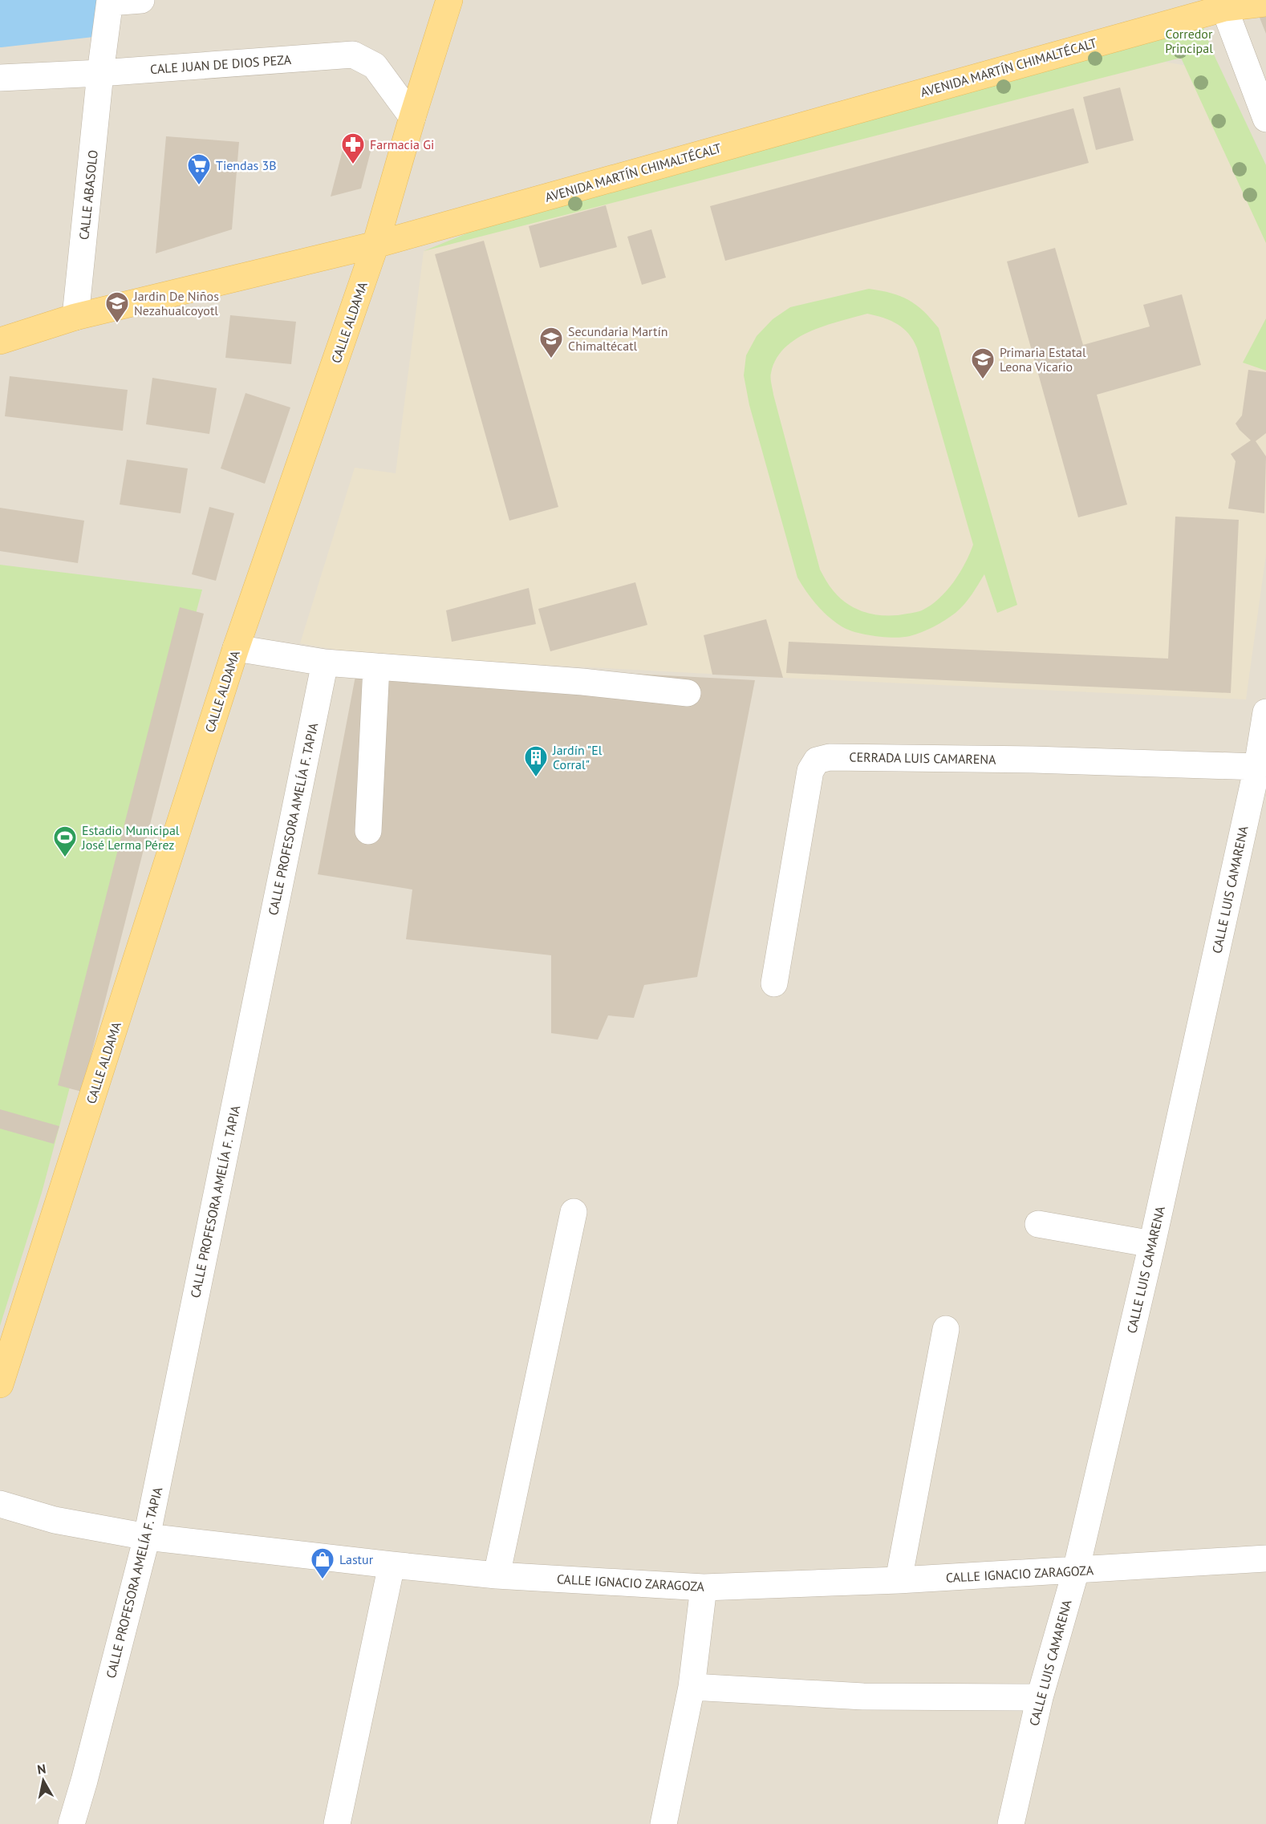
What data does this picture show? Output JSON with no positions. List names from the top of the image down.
{
  "streets": {
    "main road": ["AVENIDA MARTÍN CHIMALTÉCALT", "CALLE ALDAMA"],
    "street": [
      "CALE JUAN DE DIOS PEZA",
      "CALLE ABASOLO",
      "CERRADA LUIS CAMARENA",
      "CALLE PROFESORA AMELÍA F. TAPIA",
      "CALLE LUIS CAMARENA",
      "CALLE IGNACIO ZARAGOZA"
    ]
  },
  "crossings": [
    ["CALE JUAN DE DIOS PEZA", "CALLE ABASOLO"],
    ["CALE JUAN DE DIOS PEZA", "CALLE ALDAMA"],
    ["AVENIDA MARTÍN CHIMALTÉCALT", "CALLE ABASOLO"],
    ["AVENIDA MARTÍN CHIMALTÉCALT", "CALLE ALDAMA"],
    ["CERRADA LUIS CAMARENA", "CALLE LUIS CAMARENA"],
    ["CALLE PROFESORA AMELÍA F. TAPIA", "CALLE IGNACIO ZARAGOZA"],
    ["CALLE LUIS CAMARENA", "CALLE IGNACIO ZARAGOZA"]
  ],
  "parks": ["Corredor Principal"],
  "places": {
    "pharmacy": ["Farmacia Gi"],
    "supermarket": ["Tiendas 3B"],
    "school or university": ["Jardin De Niños Nezahualcoyotl", "Secundaria Martín Chimaltécatl", "Primaria Estatal Leona Vicario"],
    "building": ["Jardín \"El Corral\""],
    "sports": ["Estadio Municipal José Lerma Pérez"],
    "shop": ["Lastur"]
  },
  "north": "top"
}
